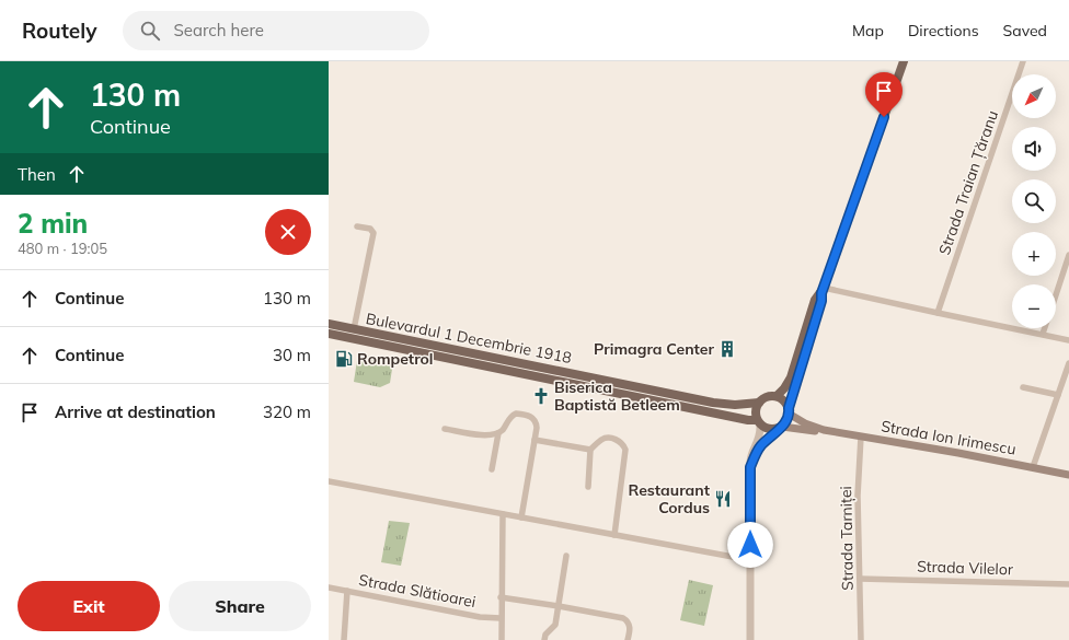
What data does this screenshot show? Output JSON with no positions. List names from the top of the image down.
{
  "streets": {
    "main road": ["Bulevardul 1 Decembrie 1918", "Strada Ion Irimescu"],
    "street": [
      "Strada Traian Țăranu",
      "Strada Tarniței",
      "Strada Vilelor",
      "Strada Slătioarei"
    ]
  },
  "crossings": [
    ["Bulevardul 1 Decembrie 1918", "Strada Ion Irimescu"],
    ["Strada Ion Irimescu", "Strada Tarniței"],
    ["Strada Tarniței", "Strada Vilelor"]
  ],
  "places": {
    "building": ["Primagra Center"],
    "fuel station": ["Rompetrol"],
    "church": ["Biserica Baptistă Betleem"],
    "restaurant": ["Restaurant Cordus"]
  },
  "north": "bottom left",
  "page": {
    "header": "Routely",
    "search": "Search here",
    "nav": ["Map", "Directions", "Saved"],
    "turn": ["130 m", "Continue"],
    "map_buttons": ["+", "−"],
    "then": "Then",
    "heading": ["2 min", "480 m · 19:05"],
    "list": [
      {
        "name": "Continue",
        "value": "130 m"
      },
      {
        "name": "Continue",
        "value": "30 m"
      },
      {
        "name": "Arrive at destination",
        "value": "320 m"
      }
    ],
    "buttons": ["Exit", "Share"]
  }
}
